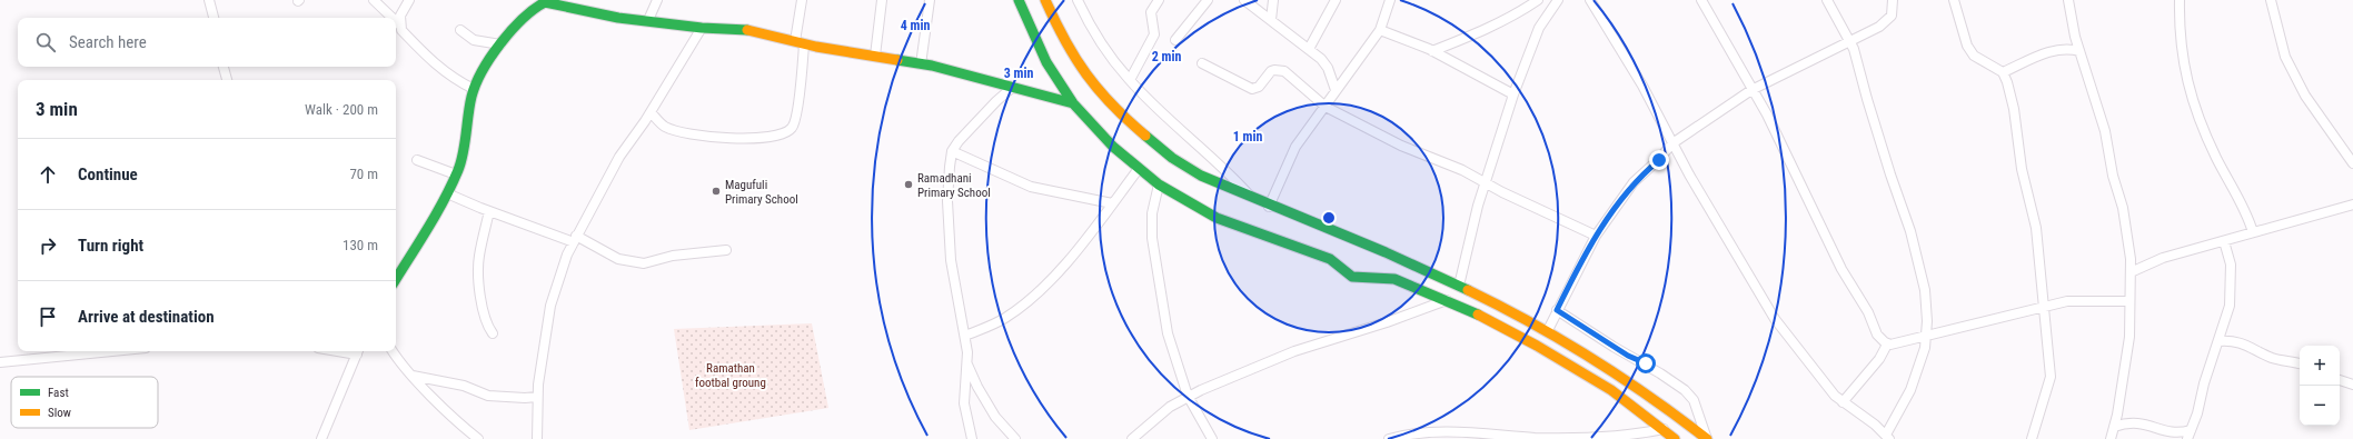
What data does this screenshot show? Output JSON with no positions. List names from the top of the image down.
{
  "parks": ["Ramathan footbal groung"],
  "places": ["Ramadhani Primary School", "Magufuli Primary School"],
  "legend": ["Fast", "Slow"],
  "page": {
    "search": "Search here",
    "heading": ["3 min", "Walk · 200 m"],
    "list": [
      ["Continue", "70 m"],
      ["Turn right", "130 m"],
      "Arrive at destination"
    ],
    "map_buttons": ["+", "−"]
  },
  "rings": [
    "4 min",
    "2 min",
    "3 min",
    "1 min"
  ]
}
